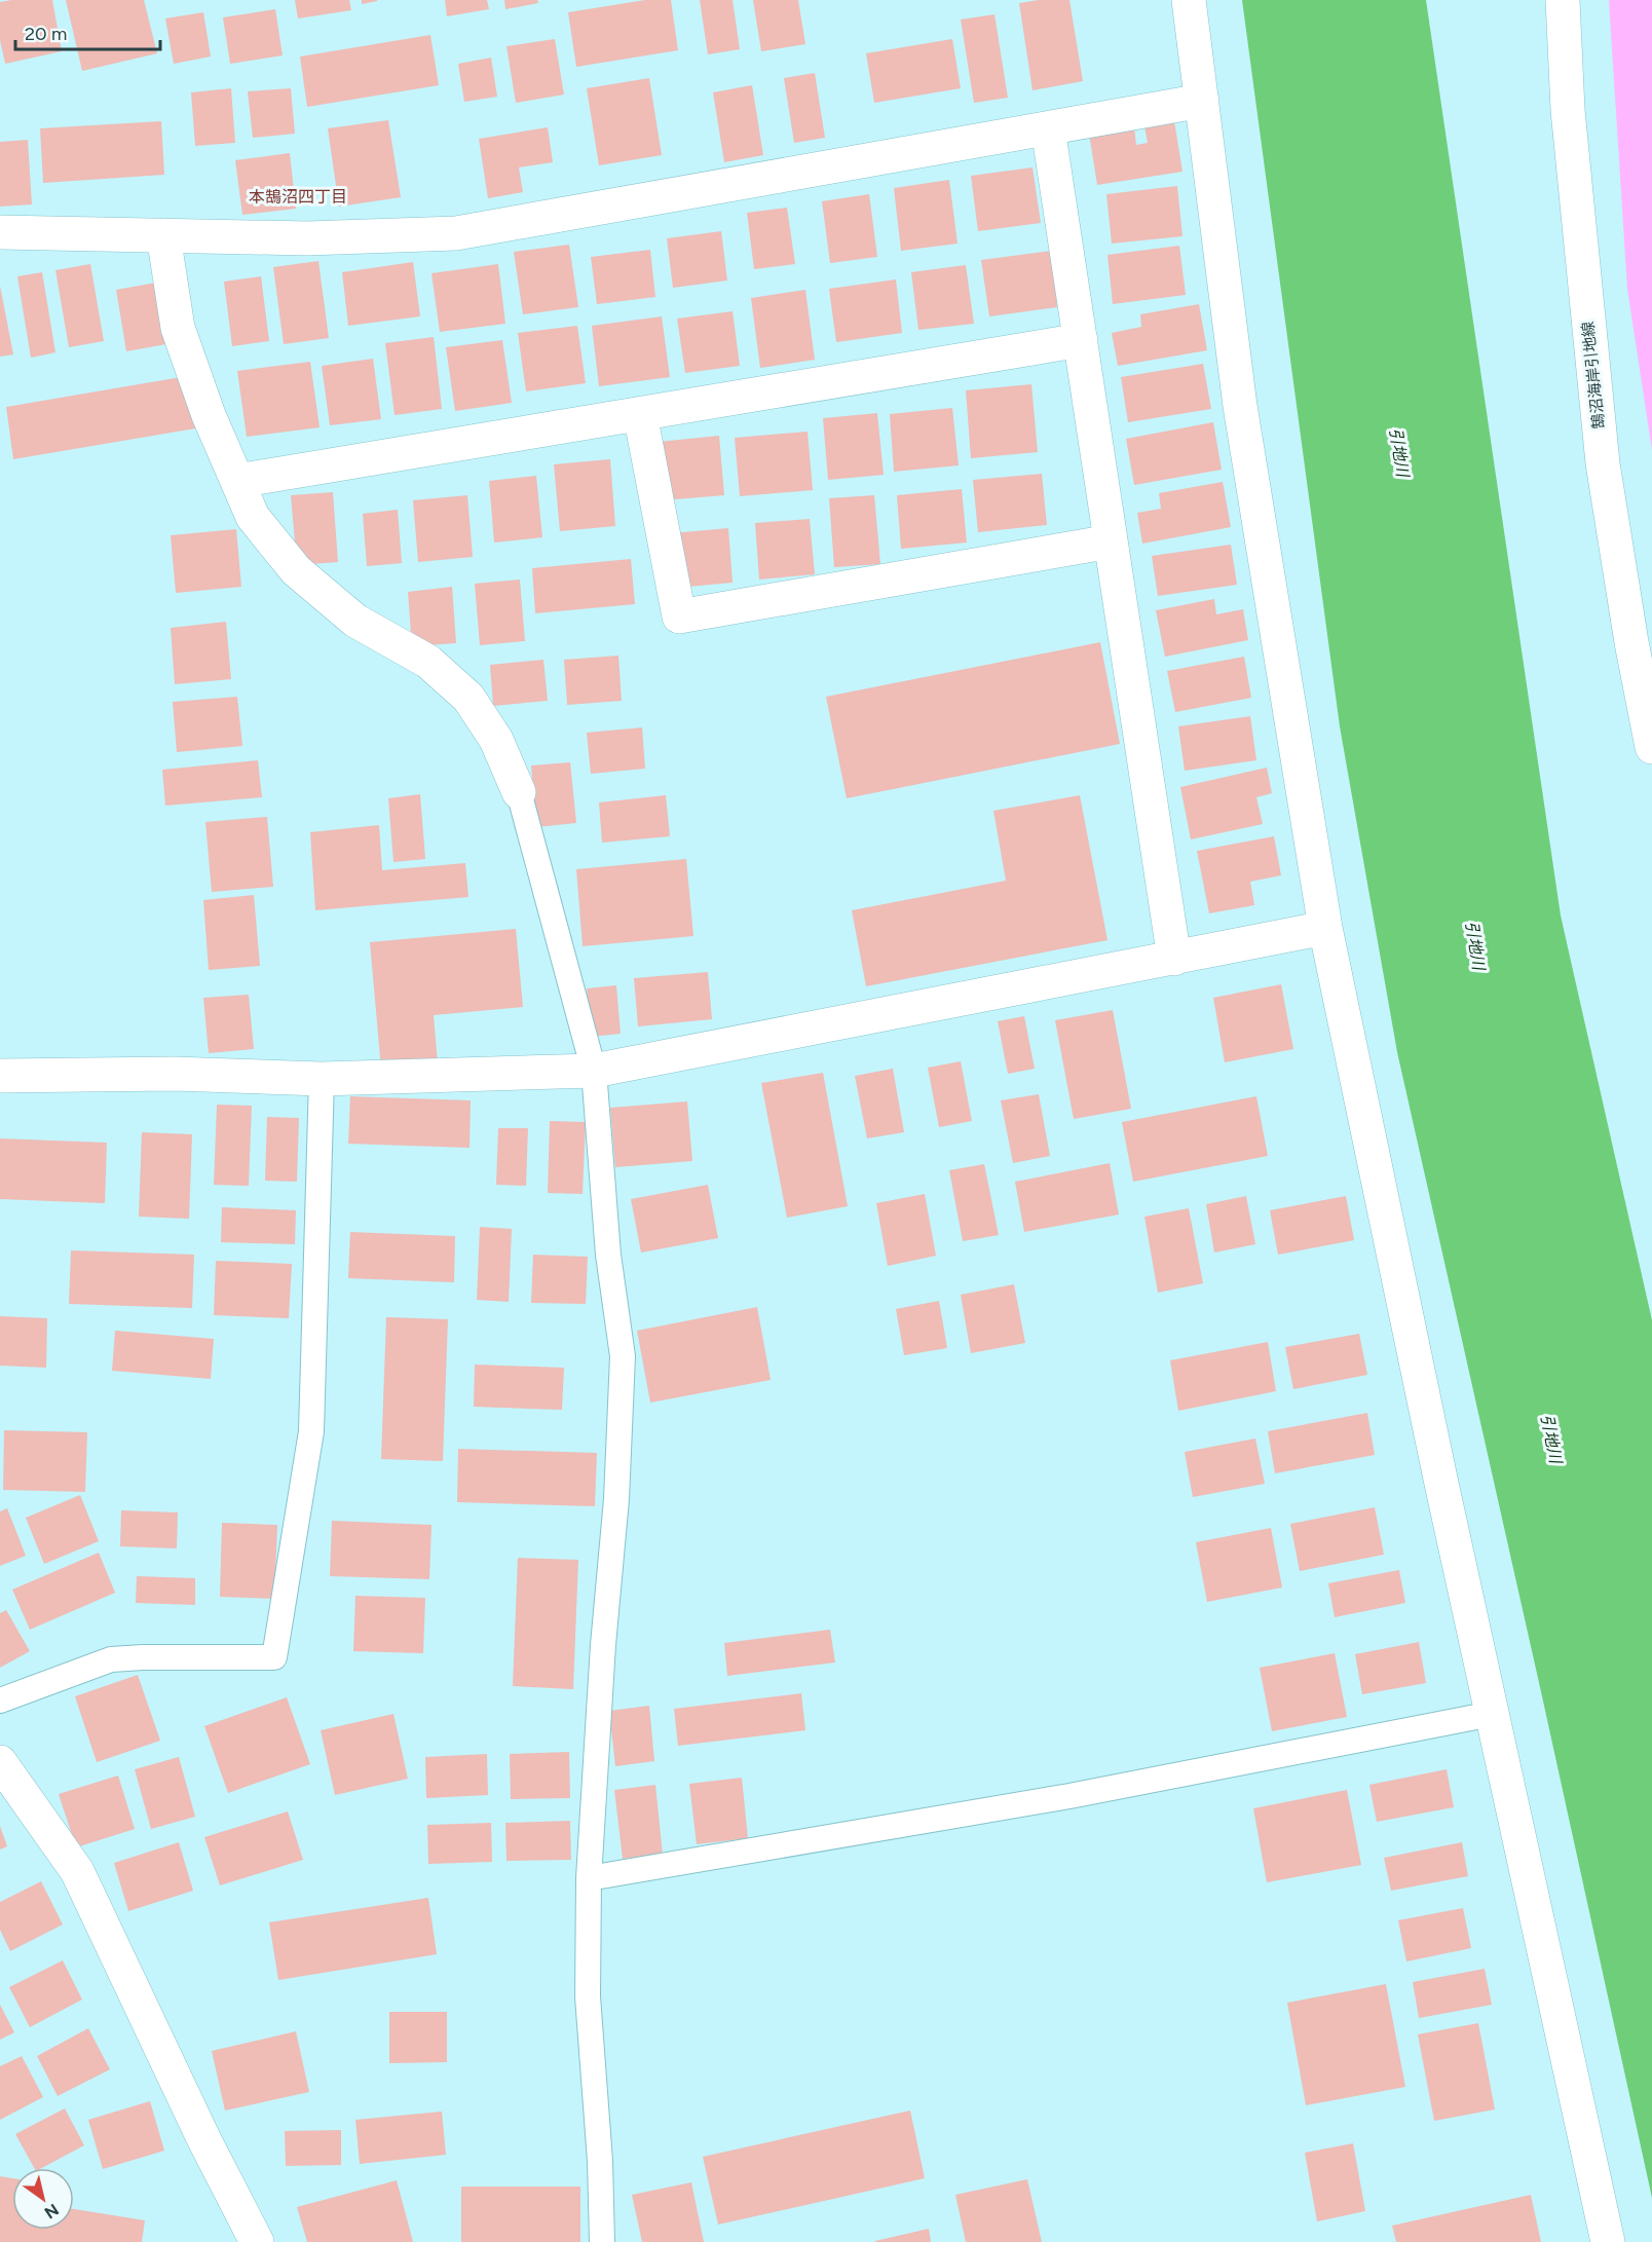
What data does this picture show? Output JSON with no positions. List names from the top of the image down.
{
  "streets": {
    "street": ["鵠沼海岸引地線"]
  },
  "districts": ["本鵠沼四丁目"],
  "water": ["引地川"],
  "scale_bar": "20 m",
  "north": "bottom right"
}
